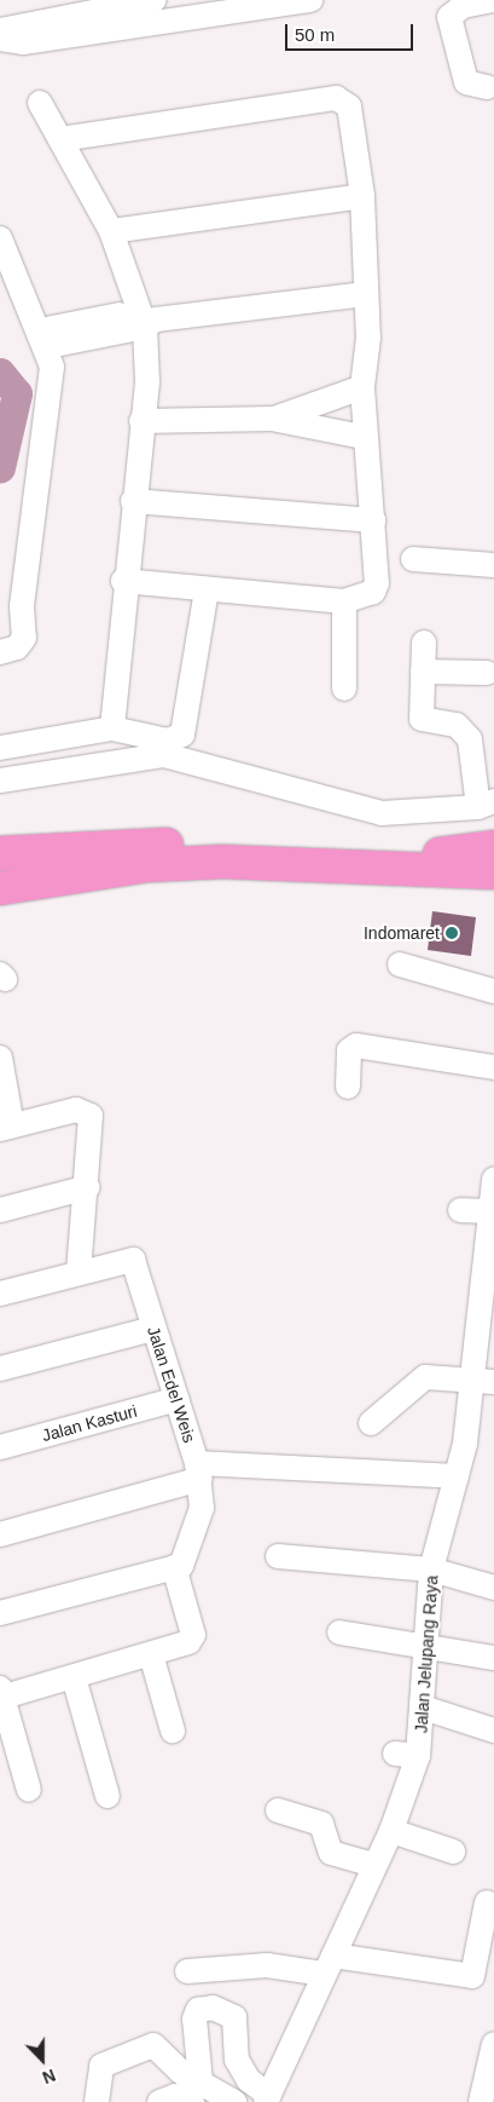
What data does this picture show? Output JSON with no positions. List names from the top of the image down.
{
  "streets": {
    "street": ["Jalan Edel Weis", "Jalan Kasturi", "Jalan Jelupang Raya"]
  },
  "crossings": [
    ["Jalan Edel Weis", "Jalan Kasturi"],
    ["Jalan Edel Weis", "Jalan Jelupang Raya"]
  ],
  "places": ["Indomaret"],
  "scale_bar": "50 m",
  "north": "bottom"
}
